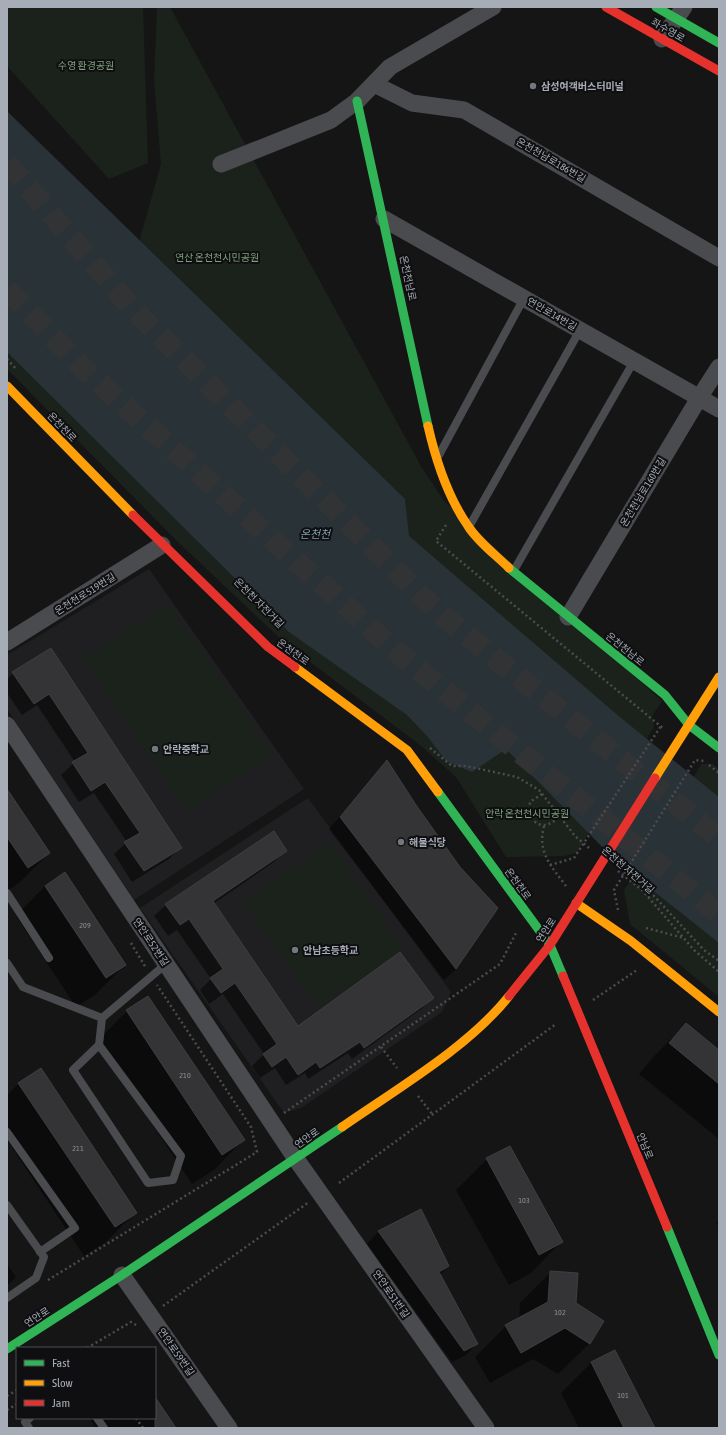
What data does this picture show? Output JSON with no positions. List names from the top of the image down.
{
  "streets": {
    "street": [
      "좌수영로",
      "온천천남로186번길",
      "온천천남로",
      "연안로14번길",
      "온천천로",
      "온천천남로160번길",
      "온천천로519번길",
      "연안로",
      "연안로52번길",
      "안남로",
      "연안로51번길",
      "연안로59번길"
    ],
    "path": ["온천천 자전거길"]
  },
  "crossings": [
    ["온천천남로", "연안로14번길"],
    ["온천천남로", "온천천남로160번길"],
    ["온천천남로", "연안로"],
    ["연안로14번길", "온천천남로160번길"],
    ["온천천로", "온천천로519번길"],
    ["온천천로", "연안로"],
    ["온천천로", "안남로"],
    ["연안로", "연안로52번길"],
    ["연안로", "안남로"],
    ["연안로", "연안로51번길"],
    ["연안로", "연안로59번길"],
    ["연안로52번길", "연안로51번길"]
  ],
  "water": ["온천천"],
  "parks": ["수영 환경공원", "연산 온천천시민공원", "안락 온천천시민공원"],
  "places": [
    "삼성여객버스터미널",
    "안락중학교",
    "해물식당",
    "안남초등학교"
  ],
  "house_numbers": [
    "209",
    "210",
    "211",
    "103",
    "102",
    "101"
  ],
  "legend": ["Fast", "Slow", "Jam"]
}
